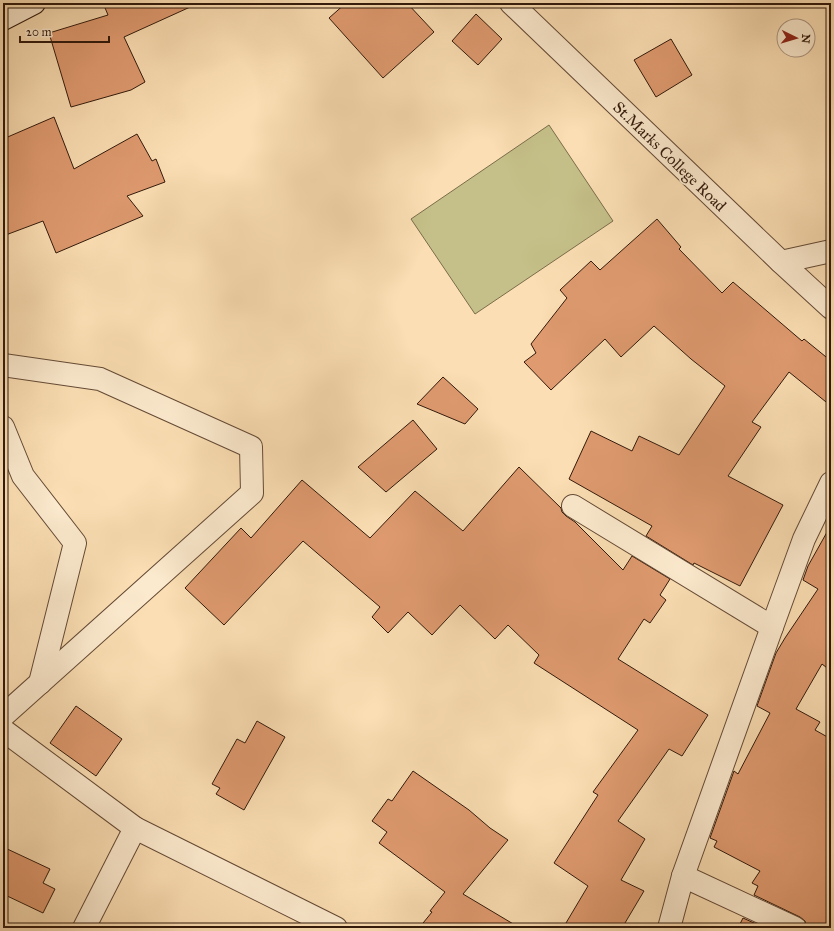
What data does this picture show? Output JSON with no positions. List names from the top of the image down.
{
  "streets": {
    "street": ["St.Marks College Road"]
  },
  "scale_bar": "20 m",
  "north": "right"
}
